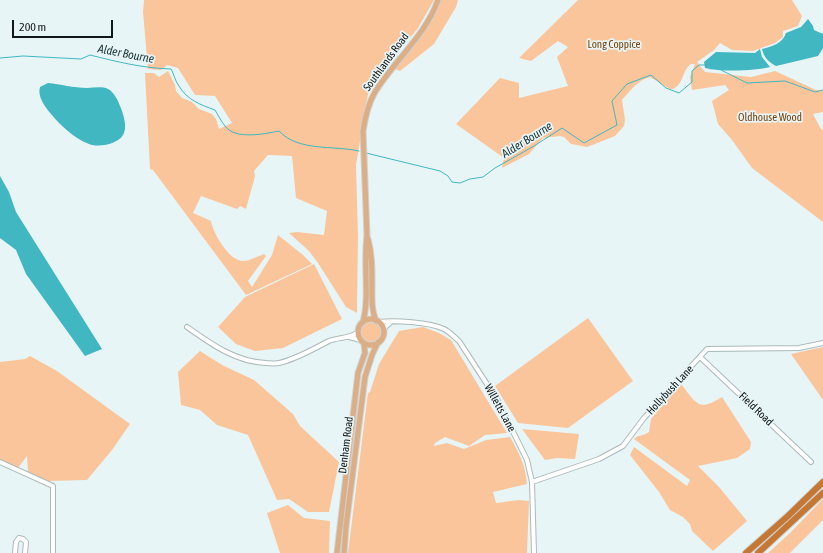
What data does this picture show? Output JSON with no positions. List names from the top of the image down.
{
  "streets": {
    "main road": ["Southlands Road", "Denham Road"],
    "street": ["Hollybush Lane", "Willetts Lane", "Field Road"]
  },
  "crossings": [
    ["Hollybush Lane", "Willetts Lane"],
    ["Hollybush Lane", "Field Road"],
    ["Willetts Lane", "Denham Road"]
  ],
  "water": ["Alder Bourne"],
  "parks": ["Long Coppice", "Oldhouse Wood"],
  "scale_bar": "200 m"
}
